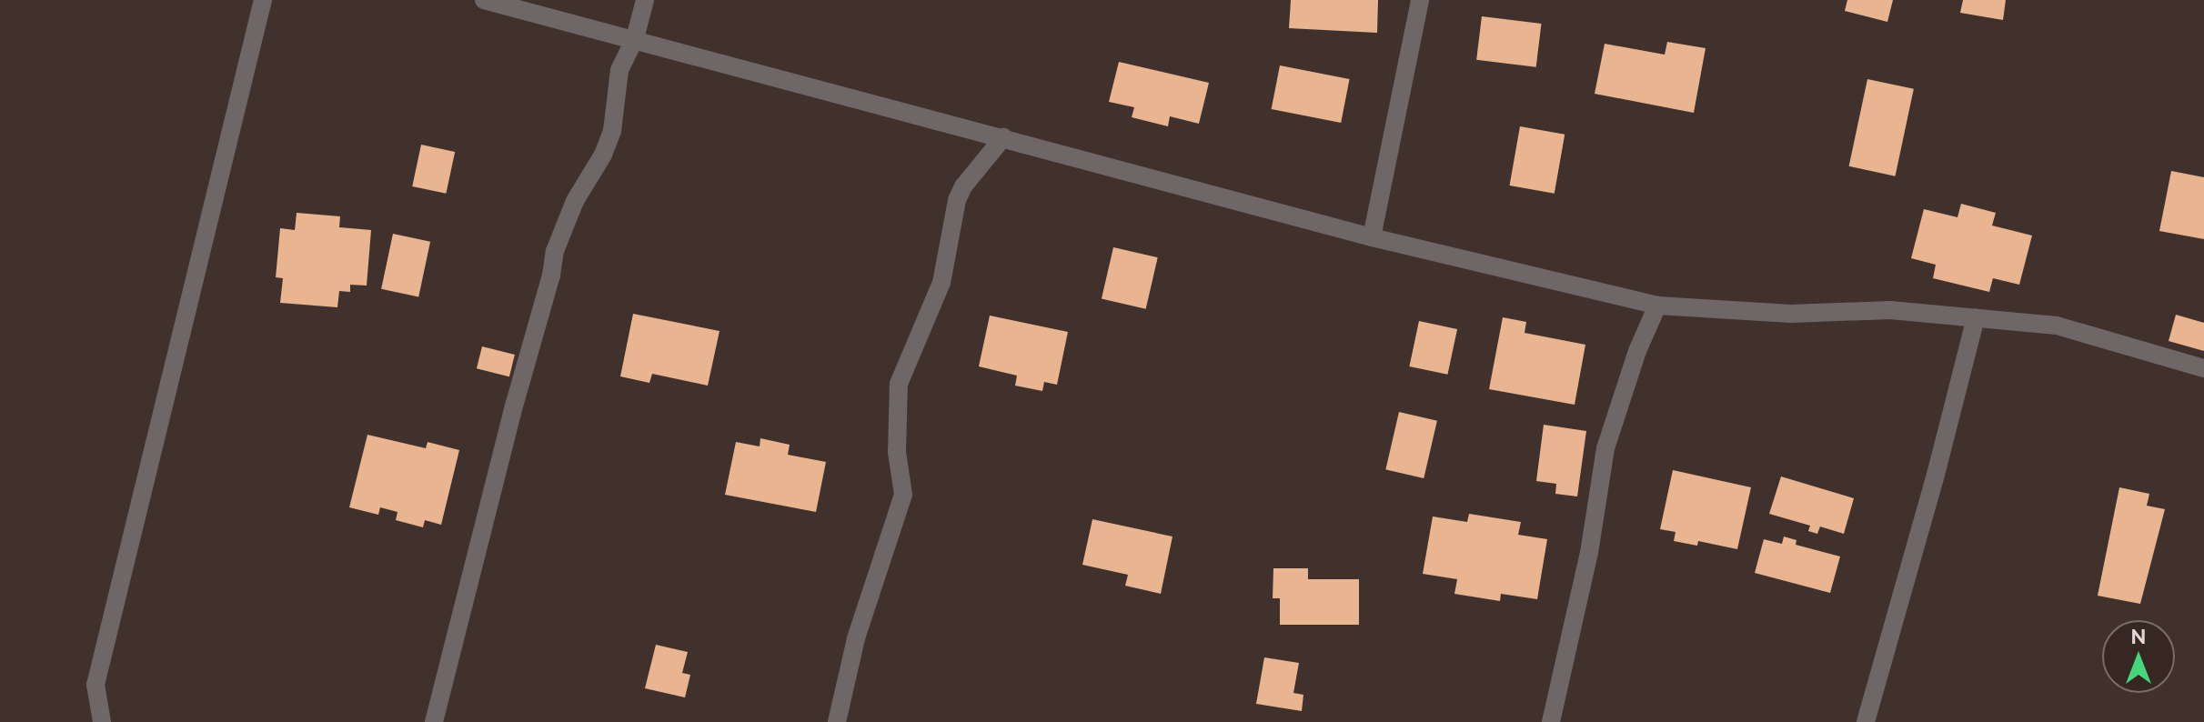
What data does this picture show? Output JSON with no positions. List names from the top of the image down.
{
  "north": "top"
}
